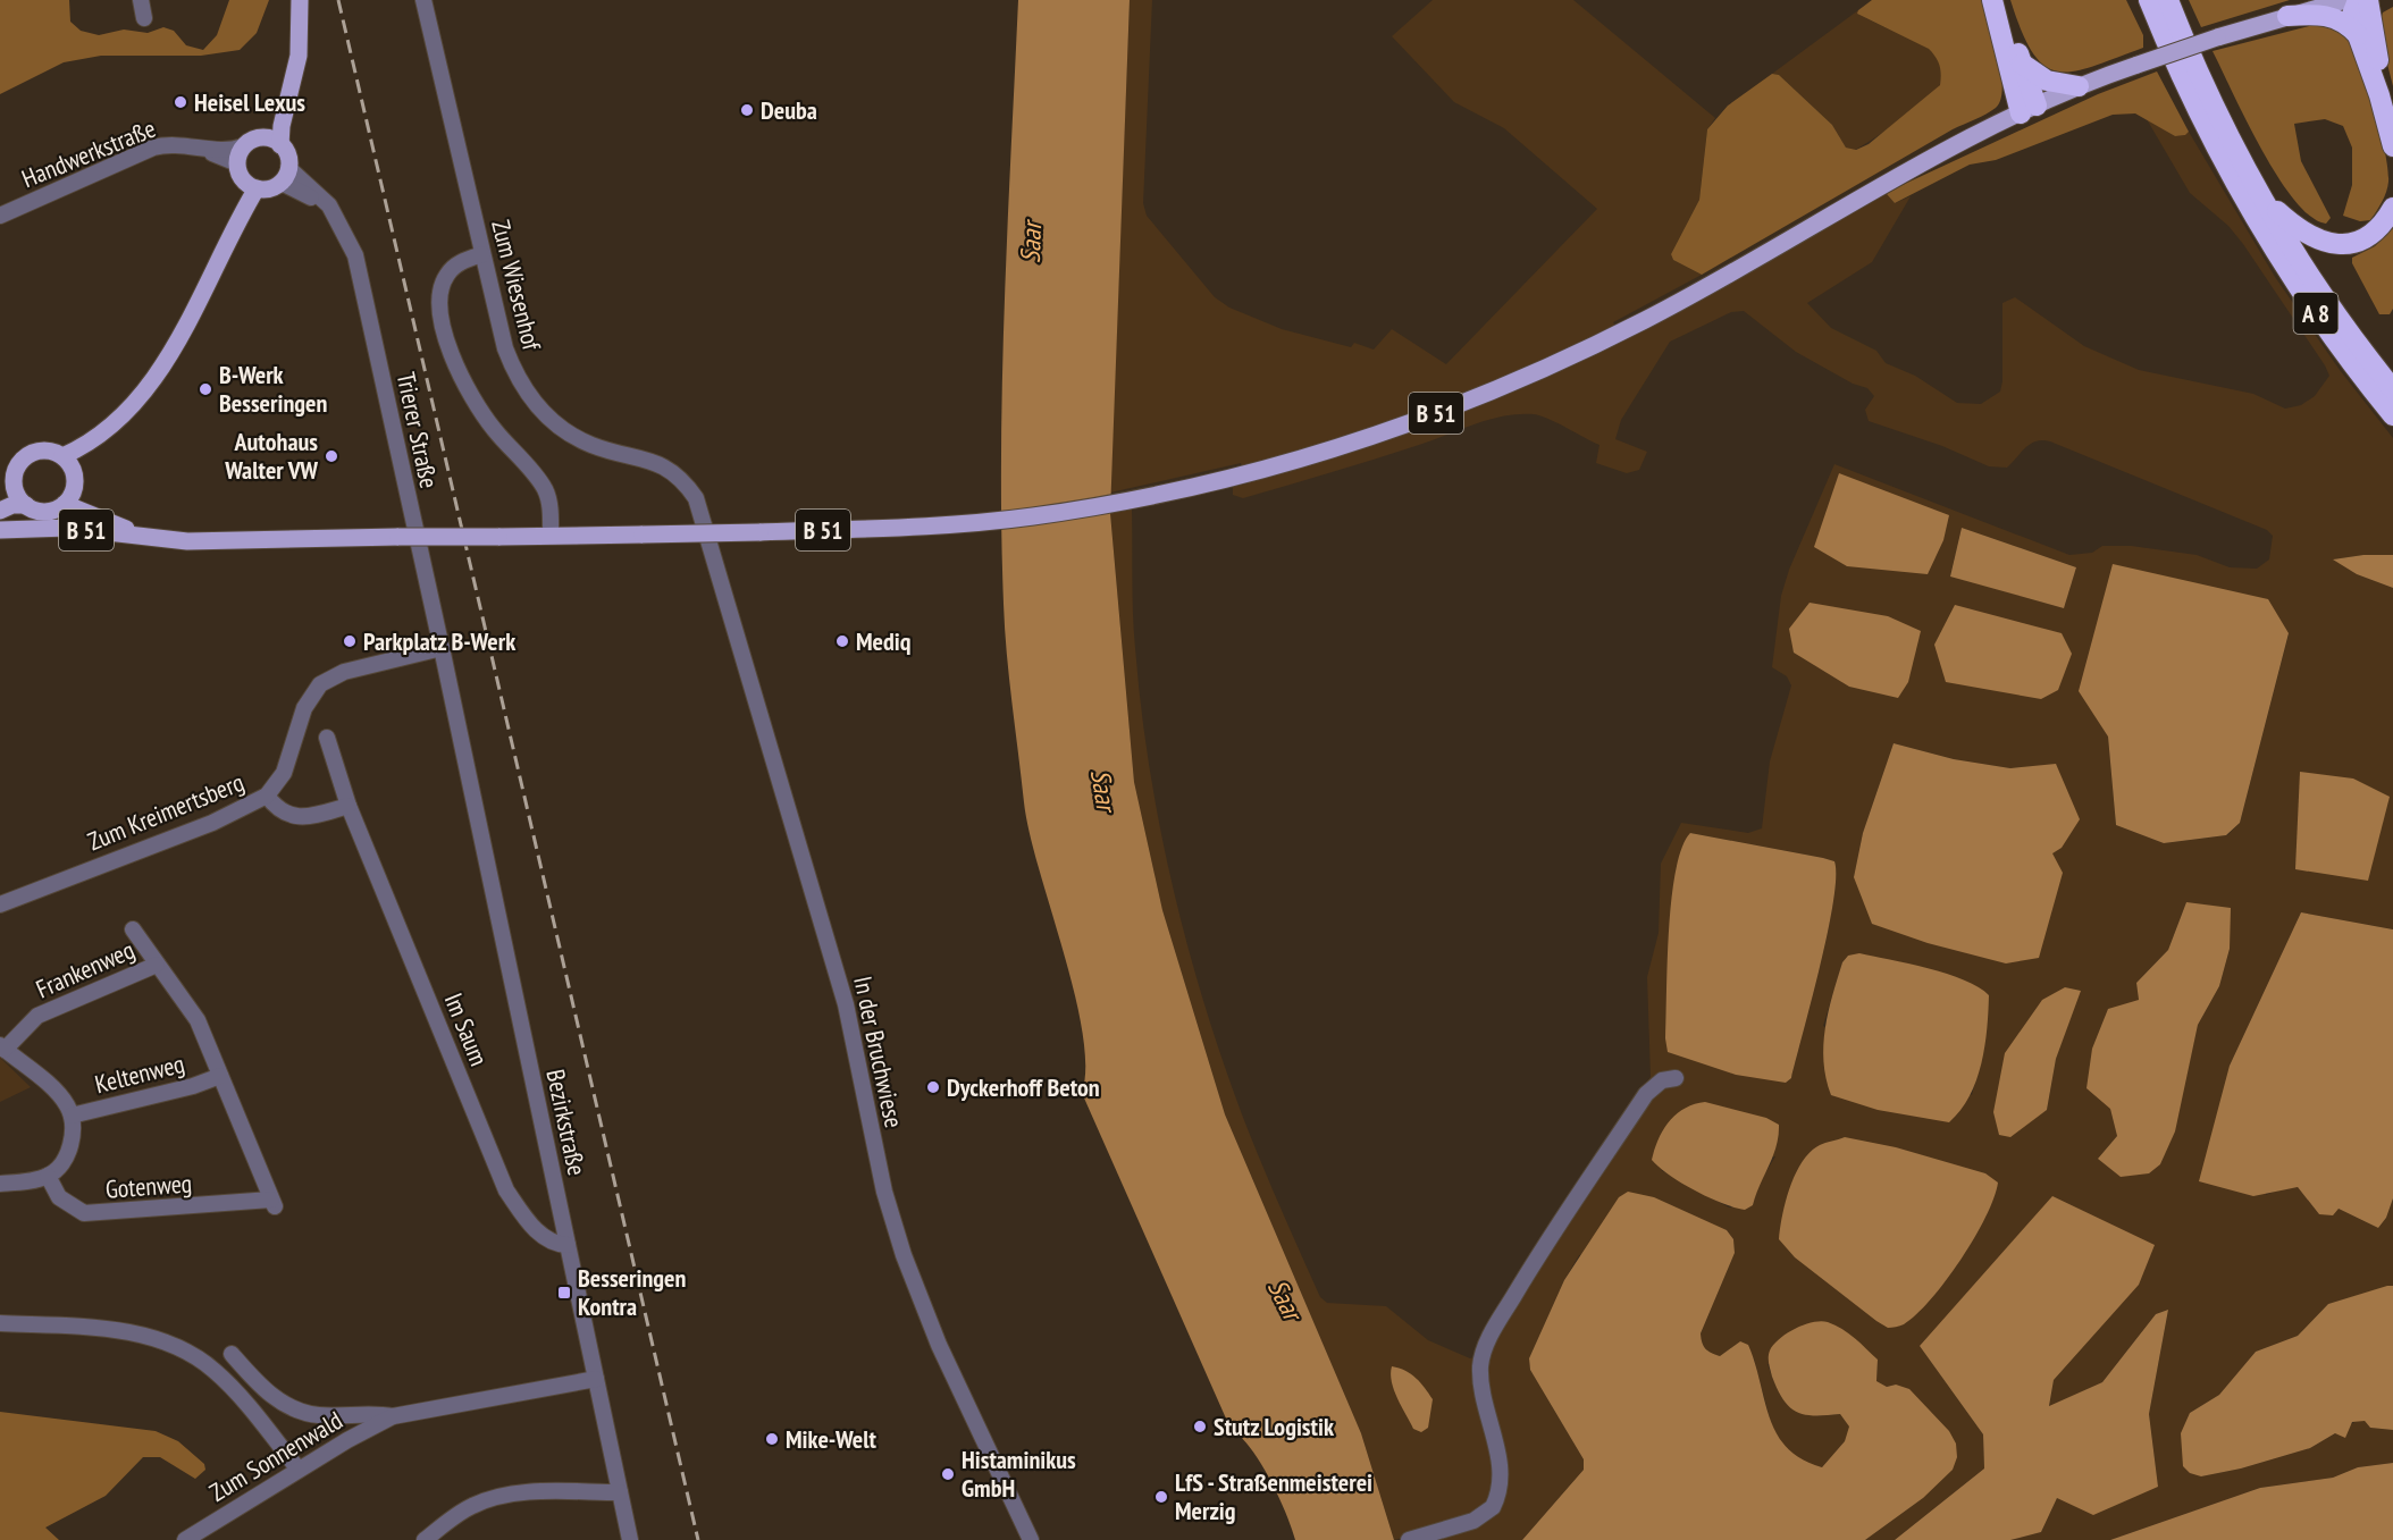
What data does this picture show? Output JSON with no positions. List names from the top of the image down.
{
  "streets": {
    "highway": ["A 8"],
    "main road": ["B 51"],
    "street": [
      "Handwerkstraße",
      "Zum Wiesenhof",
      "Trierer Straße",
      "Zum Kreimertsberg",
      "Frankenweg",
      "Im Saum",
      "In der Bruchwiese",
      "Keltenweg",
      "Bezirkstraße",
      "Gotenweg",
      "Zum Sonnenwald"
    ]
  },
  "crossings": [
    ["Handwerkstraße", "Trierer Straße"],
    ["Zum Wiesenhof", "In der Bruchwiese"],
    ["Trierer Straße", "Zum Kreimertsberg"],
    ["Trierer Straße", "Bezirkstraße"],
    ["Frankenweg", "Keltenweg"],
    ["Im Saum", "Bezirkstraße"],
    ["Keltenweg", "Gotenweg"],
    ["Bezirkstraße", "Zum Sonnenwald"]
  ],
  "water": ["Saar"],
  "places": {
    "other": [
      "Heisel Lexus",
      "Deuba",
      "B-Werk Besseringen",
      "Autohaus Walter VW",
      "Parkplatz B-Werk",
      "Mediq",
      "Dyckerhoff Beton",
      "Stutz Logistik",
      "Mike-Welt",
      "Histaminikus GmbH",
      "LfS - Straßenmeisterei Merzig"
    ],
    "transit": ["Besseringen Kontra"]
  }
}
